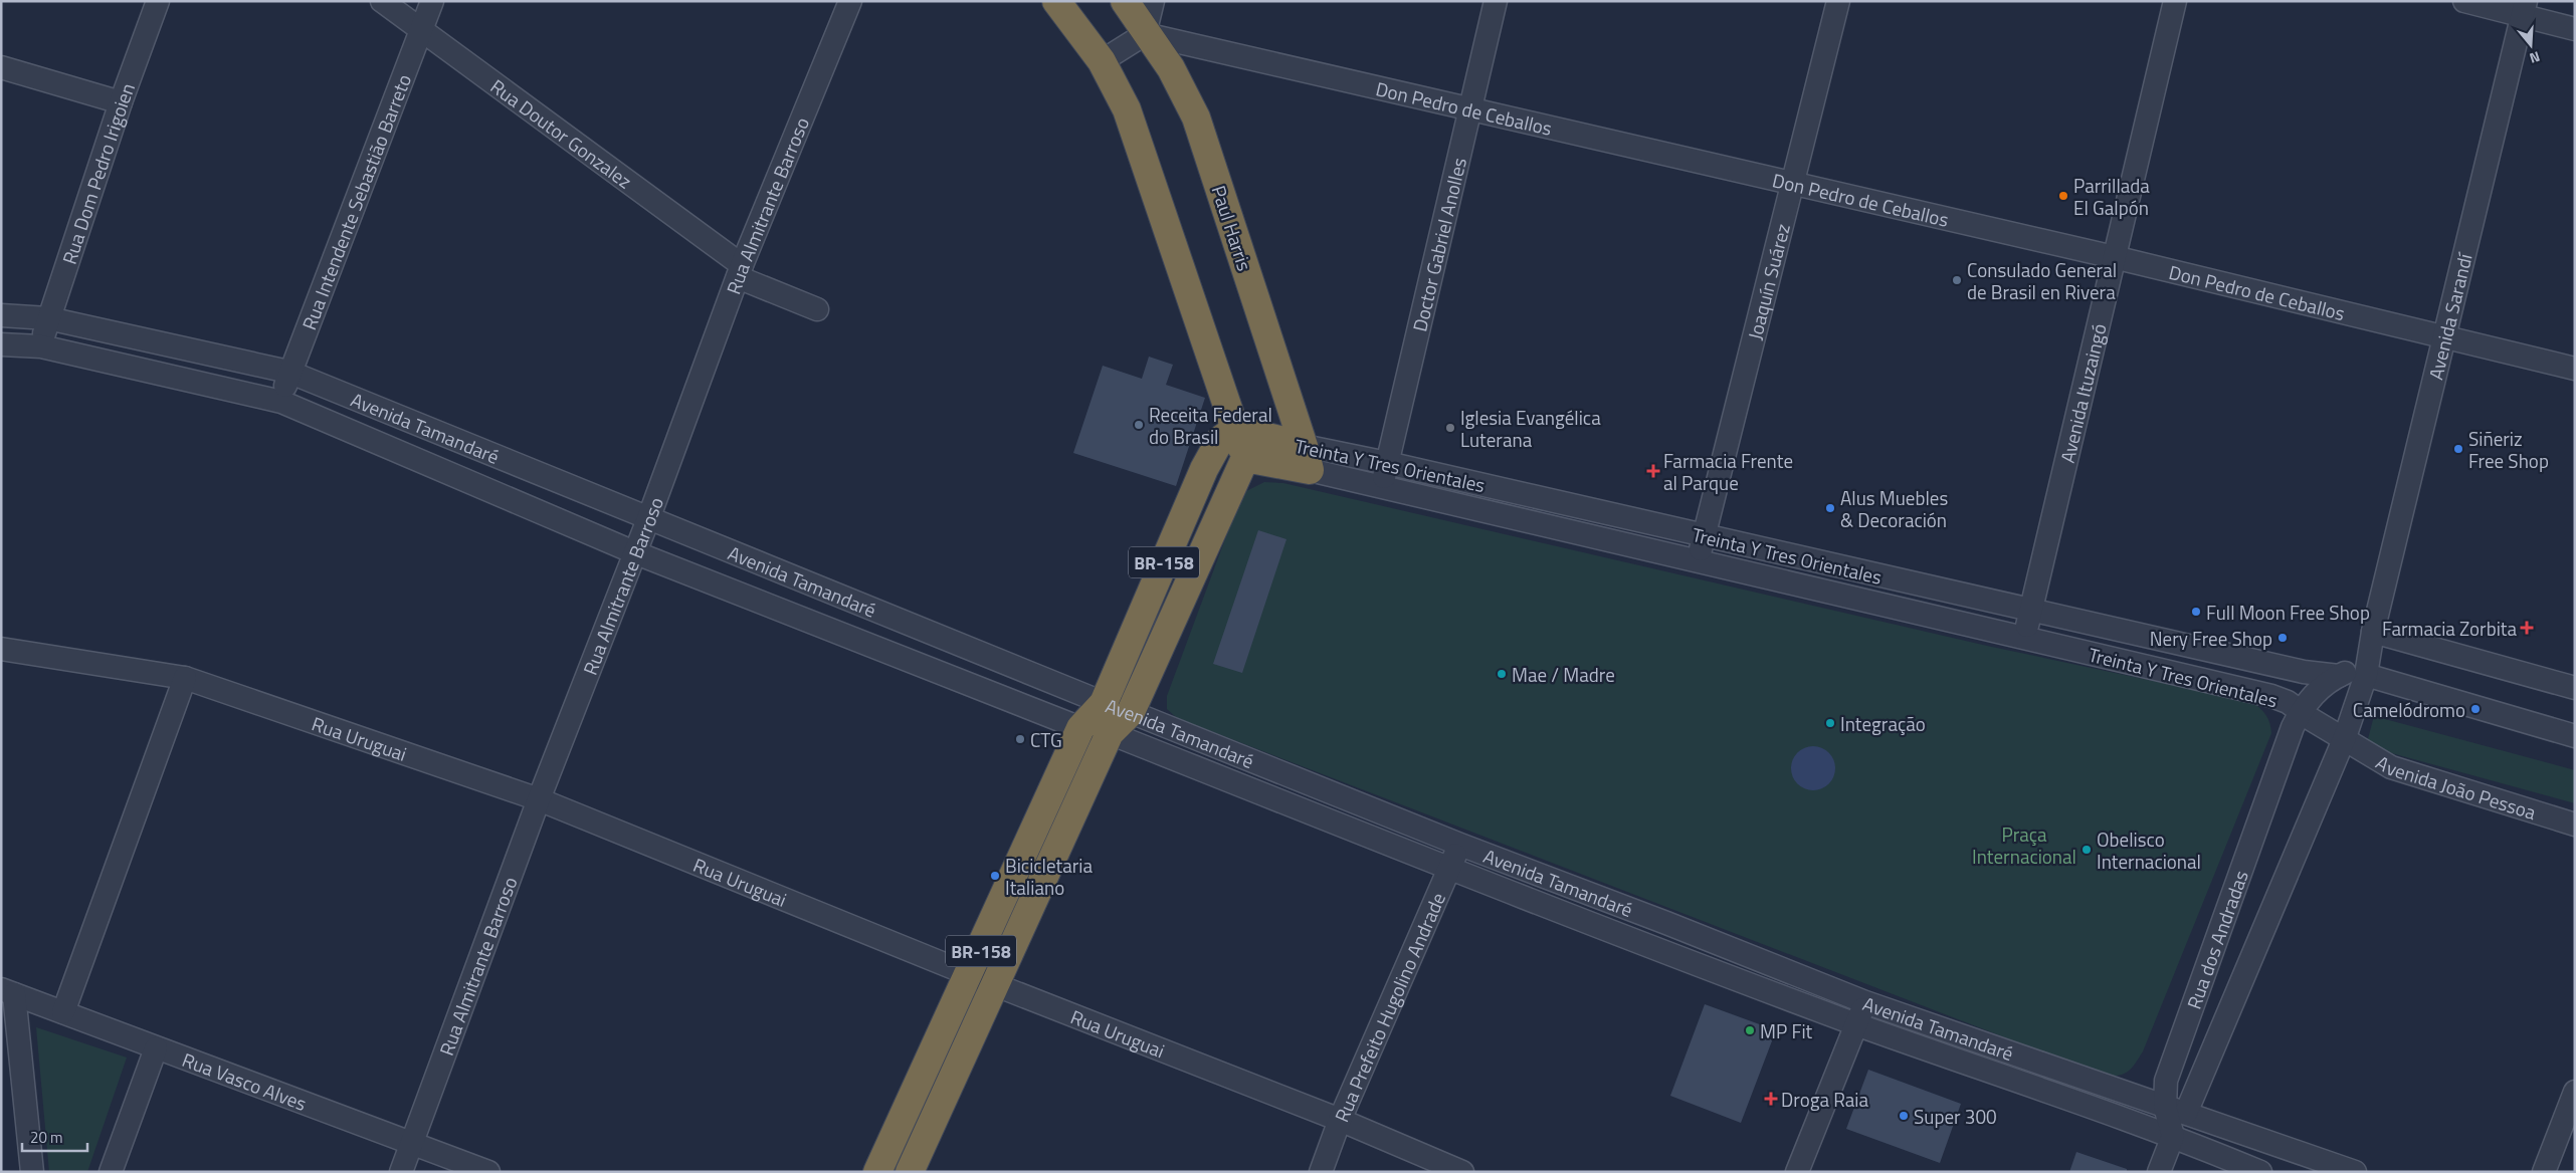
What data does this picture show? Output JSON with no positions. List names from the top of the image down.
{
  "streets": {
    "highway": ["Paul Harris", "Treinta Y Tres Orientales", "BR-158"],
    "street": [
      "Don Pedro de Ceballos",
      "Rua Doutor Gonzalez",
      "Rua Dom Pedro Irigoien",
      "Rua Intendente Sebastião Barreto",
      "Rua Almitrante Barroso",
      "Doctor Gabriel Anolles",
      "Joaquín Suárez",
      "Avenida Sarandí",
      "Avenida Ituzaingó",
      "Avenida Tamandaré",
      "Rua Uruguai",
      "Avenida João Pessoa",
      "Rua dos Andradas",
      "Rua Prefeito Hugolino Andrade",
      "Rua Vasco Alves"
    ]
  },
  "crossings": [
    ["Don Pedro de Ceballos", "Paul Harris"],
    ["Don Pedro de Ceballos", "Doctor Gabriel Anolles"],
    ["Don Pedro de Ceballos", "Joaquín Suárez"],
    ["Don Pedro de Ceballos", "Avenida Sarandí"],
    ["Don Pedro de Ceballos", "Avenida Ituzaingó"],
    ["Rua Doutor Gonzalez", "Rua Intendente Sebastião Barreto"],
    ["Rua Doutor Gonzalez", "Rua Almitrante Barroso"],
    ["Rua Dom Pedro Irigoien", "Avenida Tamandaré"],
    ["Rua Intendente Sebastião Barreto", "Avenida Tamandaré"],
    ["Rua Almitrante Barroso", "Avenida Tamandaré"],
    ["Rua Almitrante Barroso", "Rua Uruguai"],
    ["Rua Almitrante Barroso", "Rua Vasco Alves"],
    ["Paul Harris", "Treinta Y Tres Orientales"],
    ["Doctor Gabriel Anolles", "Treinta Y Tres Orientales"],
    ["Joaquín Suárez", "Treinta Y Tres Orientales"],
    ["Avenida Sarandí", "Treinta Y Tres Orientales"],
    ["Avenida Sarandí", "Avenida João Pessoa"],
    ["Avenida Sarandí", "Rua dos Andradas"],
    ["Avenida Ituzaingó", "Treinta Y Tres Orientales"],
    ["Avenida Tamandaré", "BR-158"],
    ["Avenida Tamandaré", "Rua dos Andradas"],
    ["Avenida Tamandaré", "Rua Prefeito Hugolino Andrade"],
    ["Treinta Y Tres Orientales", "BR-158"],
    ["Treinta Y Tres Orientales", "Avenida João Pessoa"],
    ["Treinta Y Tres Orientales", "Rua dos Andradas"],
    ["BR-158", "Rua Uruguai"],
    ["Rua Uruguai", "Rua Prefeito Hugolino Andrade"],
    ["Avenida João Pessoa", "Rua dos Andradas"]
  ],
  "parks": ["Praça Internacional"],
  "places": {
    "other": [
      "Parrillada El Galpón",
      "Consulado General de Brasil en Rivera",
      "Receita Federal do Brasil",
      "Iglesia Evangélica Luterana",
      "Siñeriz Free Shop",
      "Alus Muebles & Decoración",
      "Full Moon Free Shop",
      "Nery Free Shop",
      "Mae / Madre",
      "Camelódromo",
      "Integração",
      "CTG",
      "Obelisco Internacional",
      "Bicicletaria Italiano",
      "MP Fit",
      "Super 300"
    ],
    "health": ["Farmacia Frente al Parque", "Farmacia Zorbita", "Droga Raia"]
  },
  "scale_bar": "20 m",
  "north": "bottom"
}
